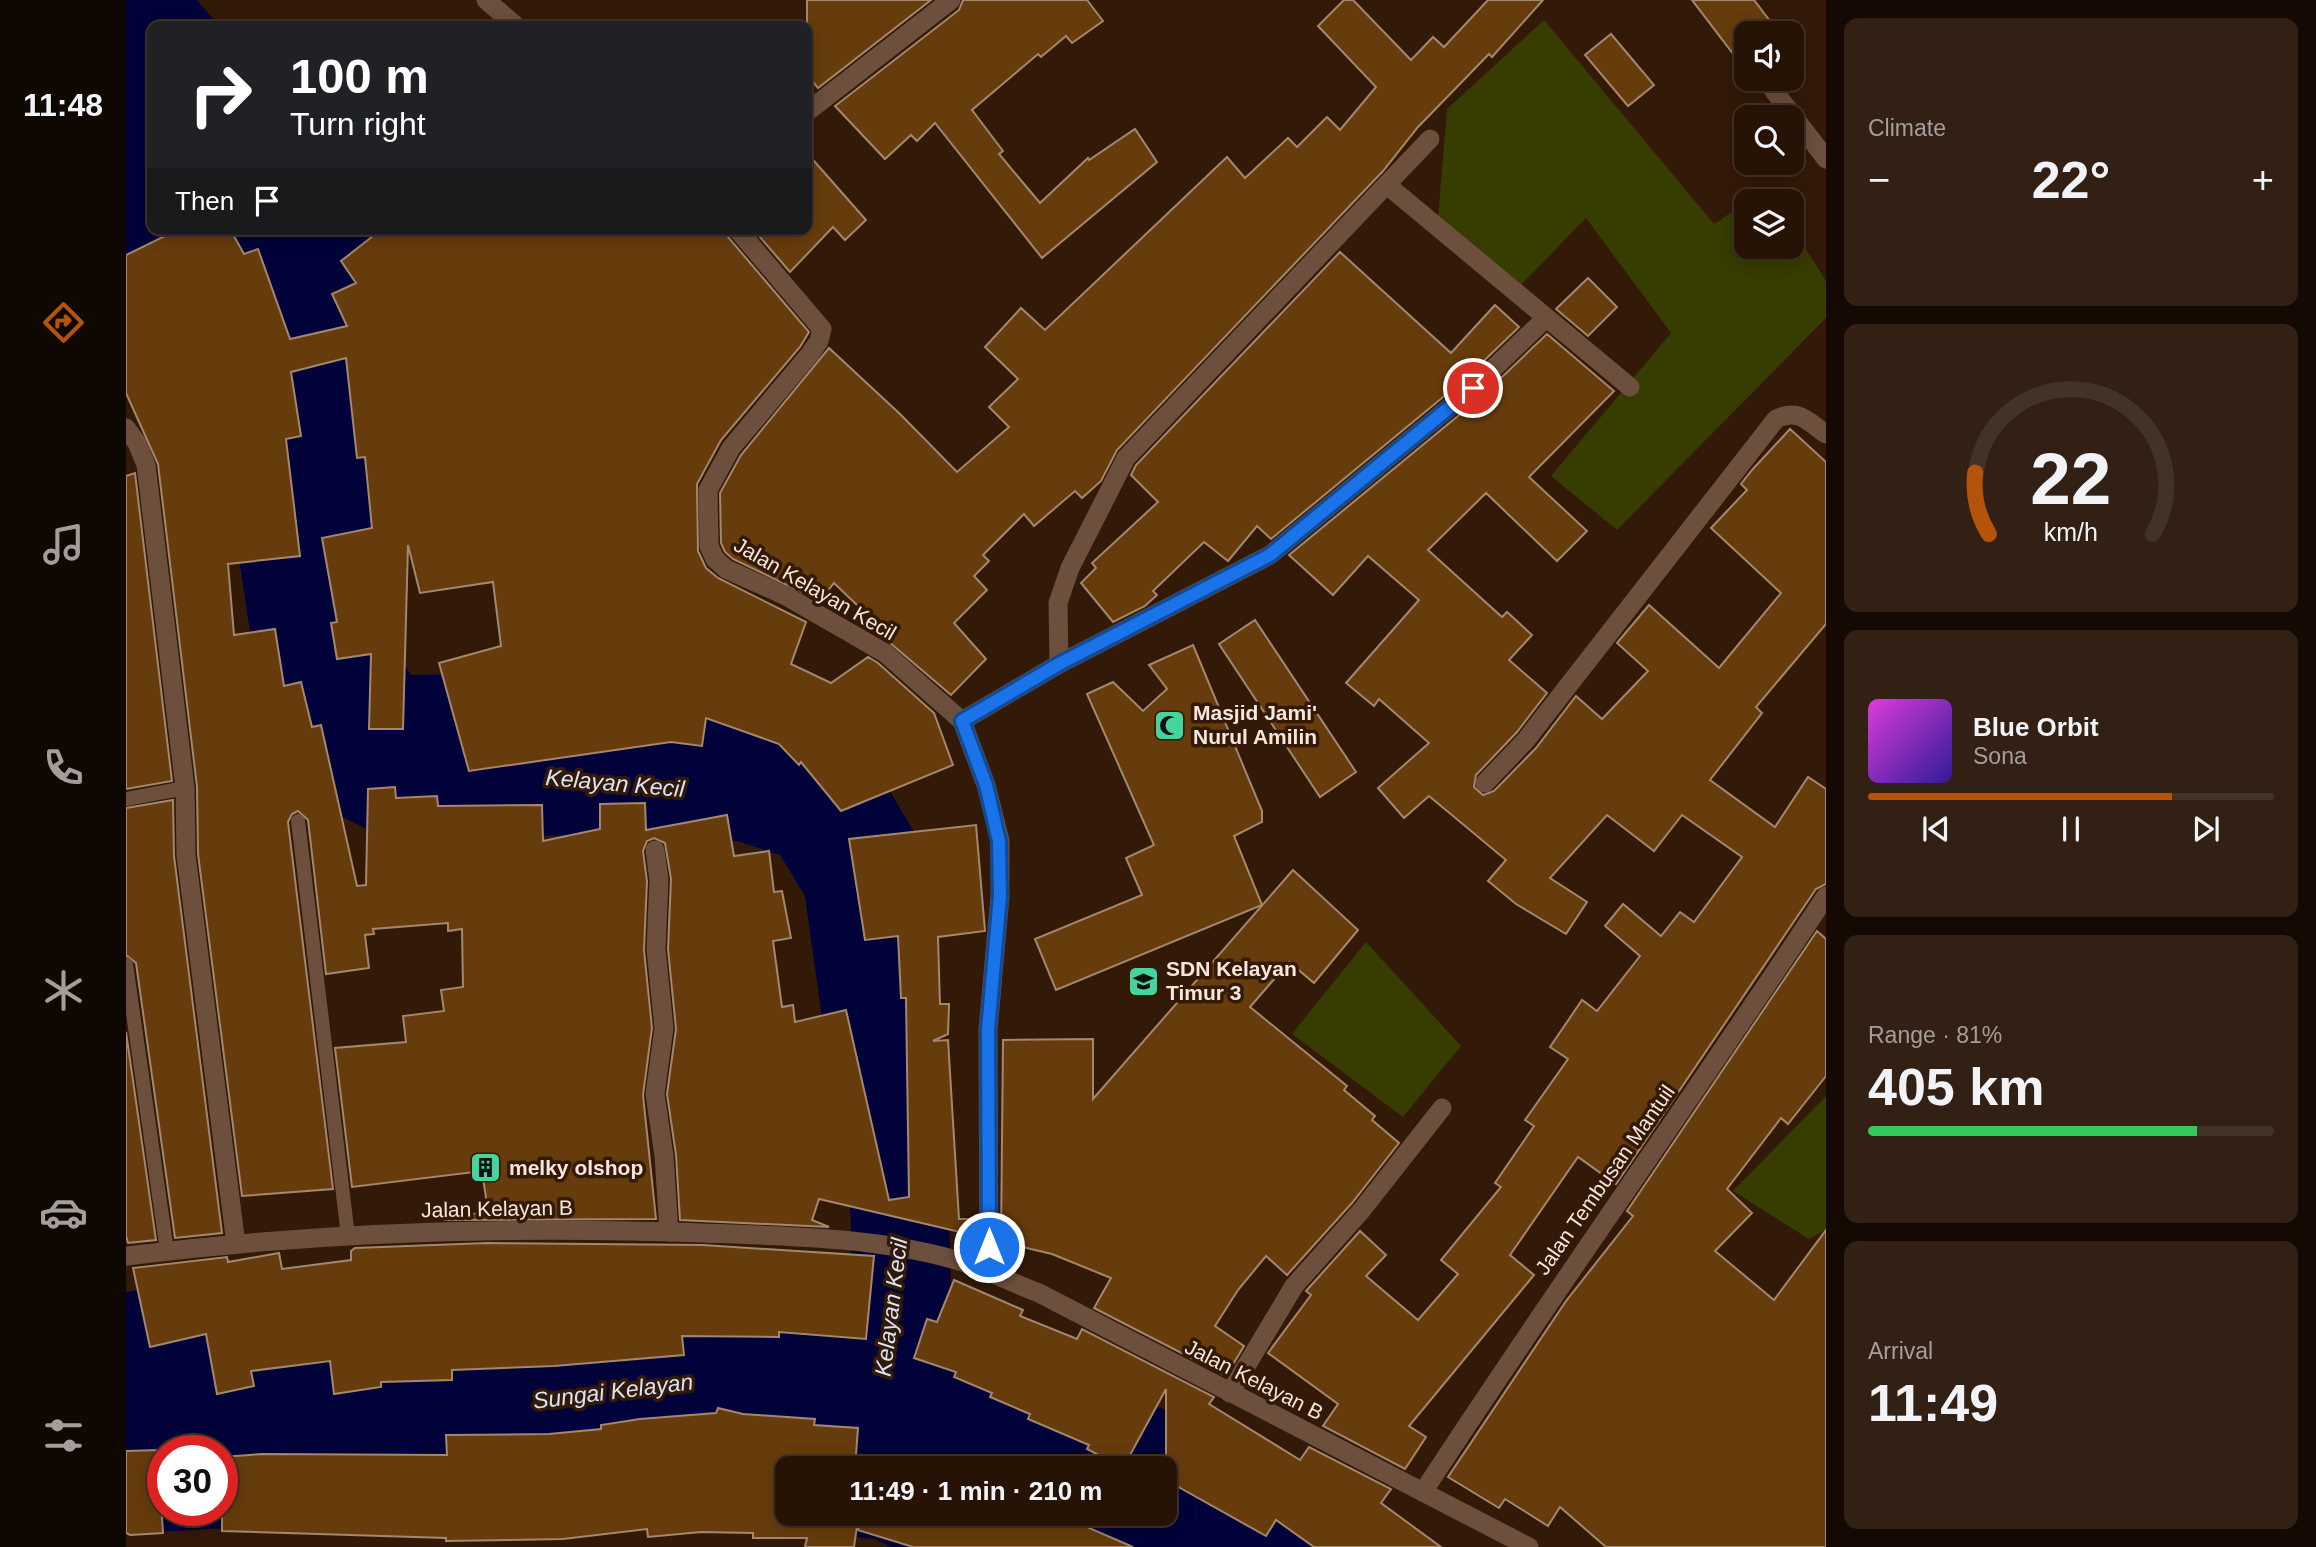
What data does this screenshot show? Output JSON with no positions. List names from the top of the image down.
{
  "streets": {
    "street": ["Jalan Kelayan Kecil", "Jalan Tembusan Mantuil", "Jalan Kelayan B"]
  },
  "crossings": [
    ["Jalan Kelayan Kecil", "Jalan Kelayan B"],
    ["Jalan Tembusan Mantuil", "Jalan Kelayan B"]
  ],
  "water": ["Kelayan Kecil", "Sungai Kelayan"],
  "places": {
    "mosque": ["Masjid Jami' Nurul Amilin"],
    "school or university": ["SDN Kelayan Timur 3"],
    "building": ["melky olshop"]
  },
  "page": {
    "tabs": "11:48",
    "tile": [
      "Climate",
      ["Range · 81%", "405 km"],
      ["Arrival", "11:49"]
    ],
    "turn": ["100 m", "Turn right"],
    "heat": ["−", "22°", "+"],
    "then": "Then",
    "song": ["Blue Orbit", "Sona"],
    "limit": "30",
    "trip": "11:49 · 1 min · 210 m",
    "gauge": ["22", "km/h"]
  }
}
